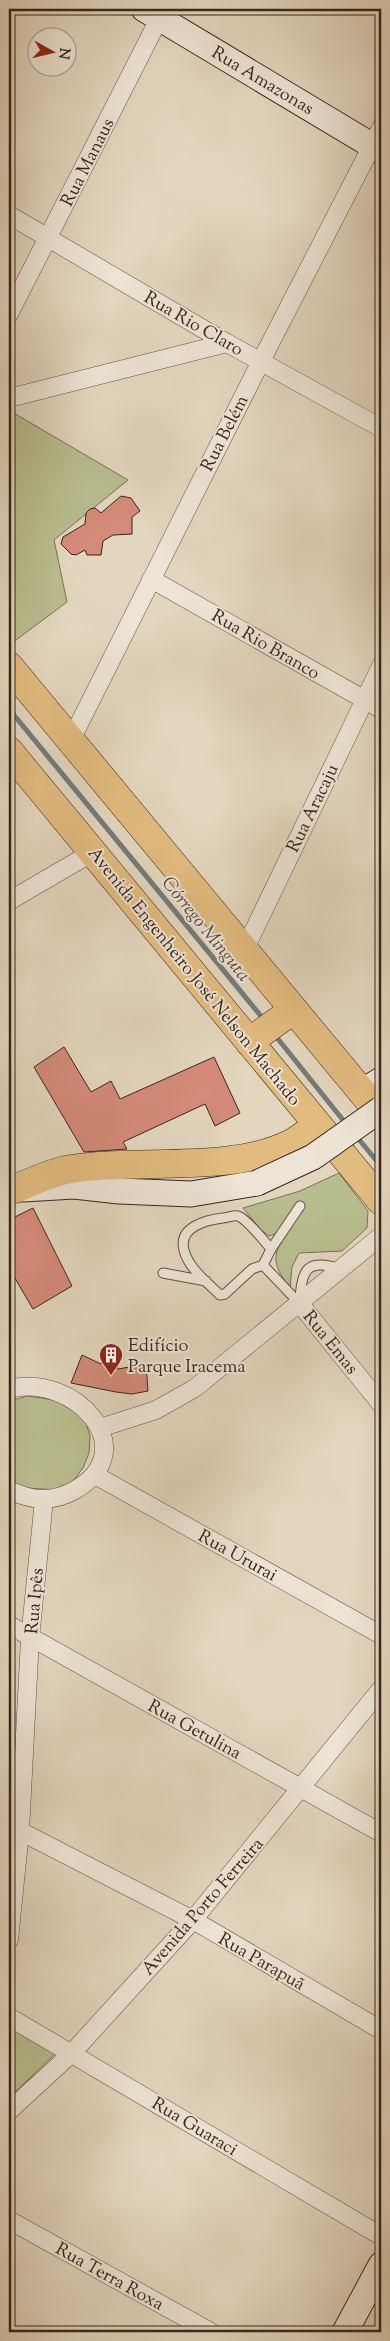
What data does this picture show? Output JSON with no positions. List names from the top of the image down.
{
  "streets": {
    "main road": ["Rua Amazonas", "Avenida Engenheiro José Nelson Machado"],
    "street": [
      "Rua Manaus",
      "Rua Rio Claro",
      "Rua Belém",
      "Rua Rio Branco",
      "Rua Aracaju",
      "Rua Emas",
      "Rua Ururai",
      "Rua Ipês",
      "Rua Getulina",
      "Avenida Porto Ferreira",
      "Rua Parapuã",
      "Rua Guaraci",
      "Rua Terra Roxa"
    ]
  },
  "crossings": [
    ["Rua Amazonas", "Rua Manaus"],
    ["Rua Amazonas", "Rua Belém"],
    ["Rua Manaus", "Rua Rio Claro"],
    ["Rua Rio Claro", "Rua Belém"],
    ["Rua Belém", "Rua Rio Branco"],
    ["Rua Belém", "Avenida Engenheiro José Nelson Machado"],
    ["Rua Rio Branco", "Rua Aracaju"],
    ["Rua Aracaju", "Avenida Engenheiro José Nelson Machado"],
    ["Rua Ipês", "Rua Getulina"],
    ["Rua Ipês", "Rua Parapuã"],
    ["Rua Getulina", "Avenida Porto Ferreira"],
    ["Avenida Porto Ferreira", "Rua Parapuã"],
    ["Avenida Porto Ferreira", "Rua Guaraci"]
  ],
  "water": ["Córrego Minguta"],
  "places": {
    "building": ["Edifício Parque Iracema"]
  },
  "north": "right"
}
